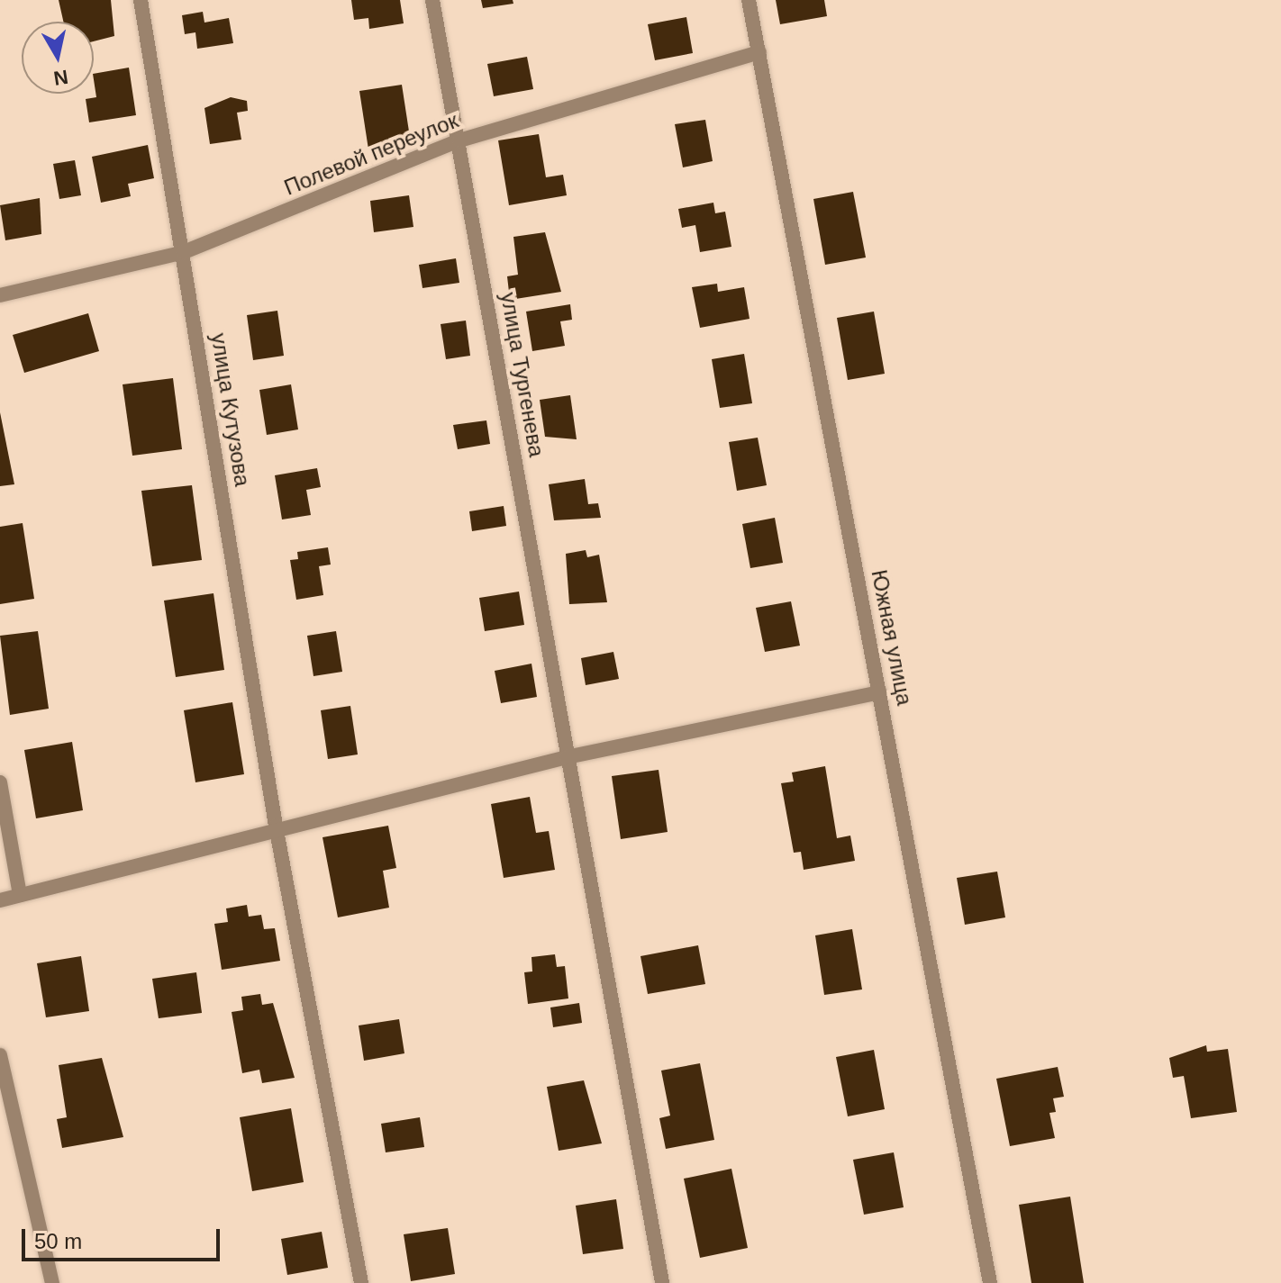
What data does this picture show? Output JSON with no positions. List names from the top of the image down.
{
  "streets": {
    "street": [
      "Полевой переулок",
      "улица Тургенева",
      "улица Кутузова",
      "Южная улица"
    ]
  },
  "crossings": [
    ["Полевой переулок", "улица Тургенева"],
    ["Полевой переулок", "улица Кутузова"],
    ["Полевой переулок", "Южная улица"]
  ],
  "scale_bar": "50 m",
  "north": "bottom"
}
